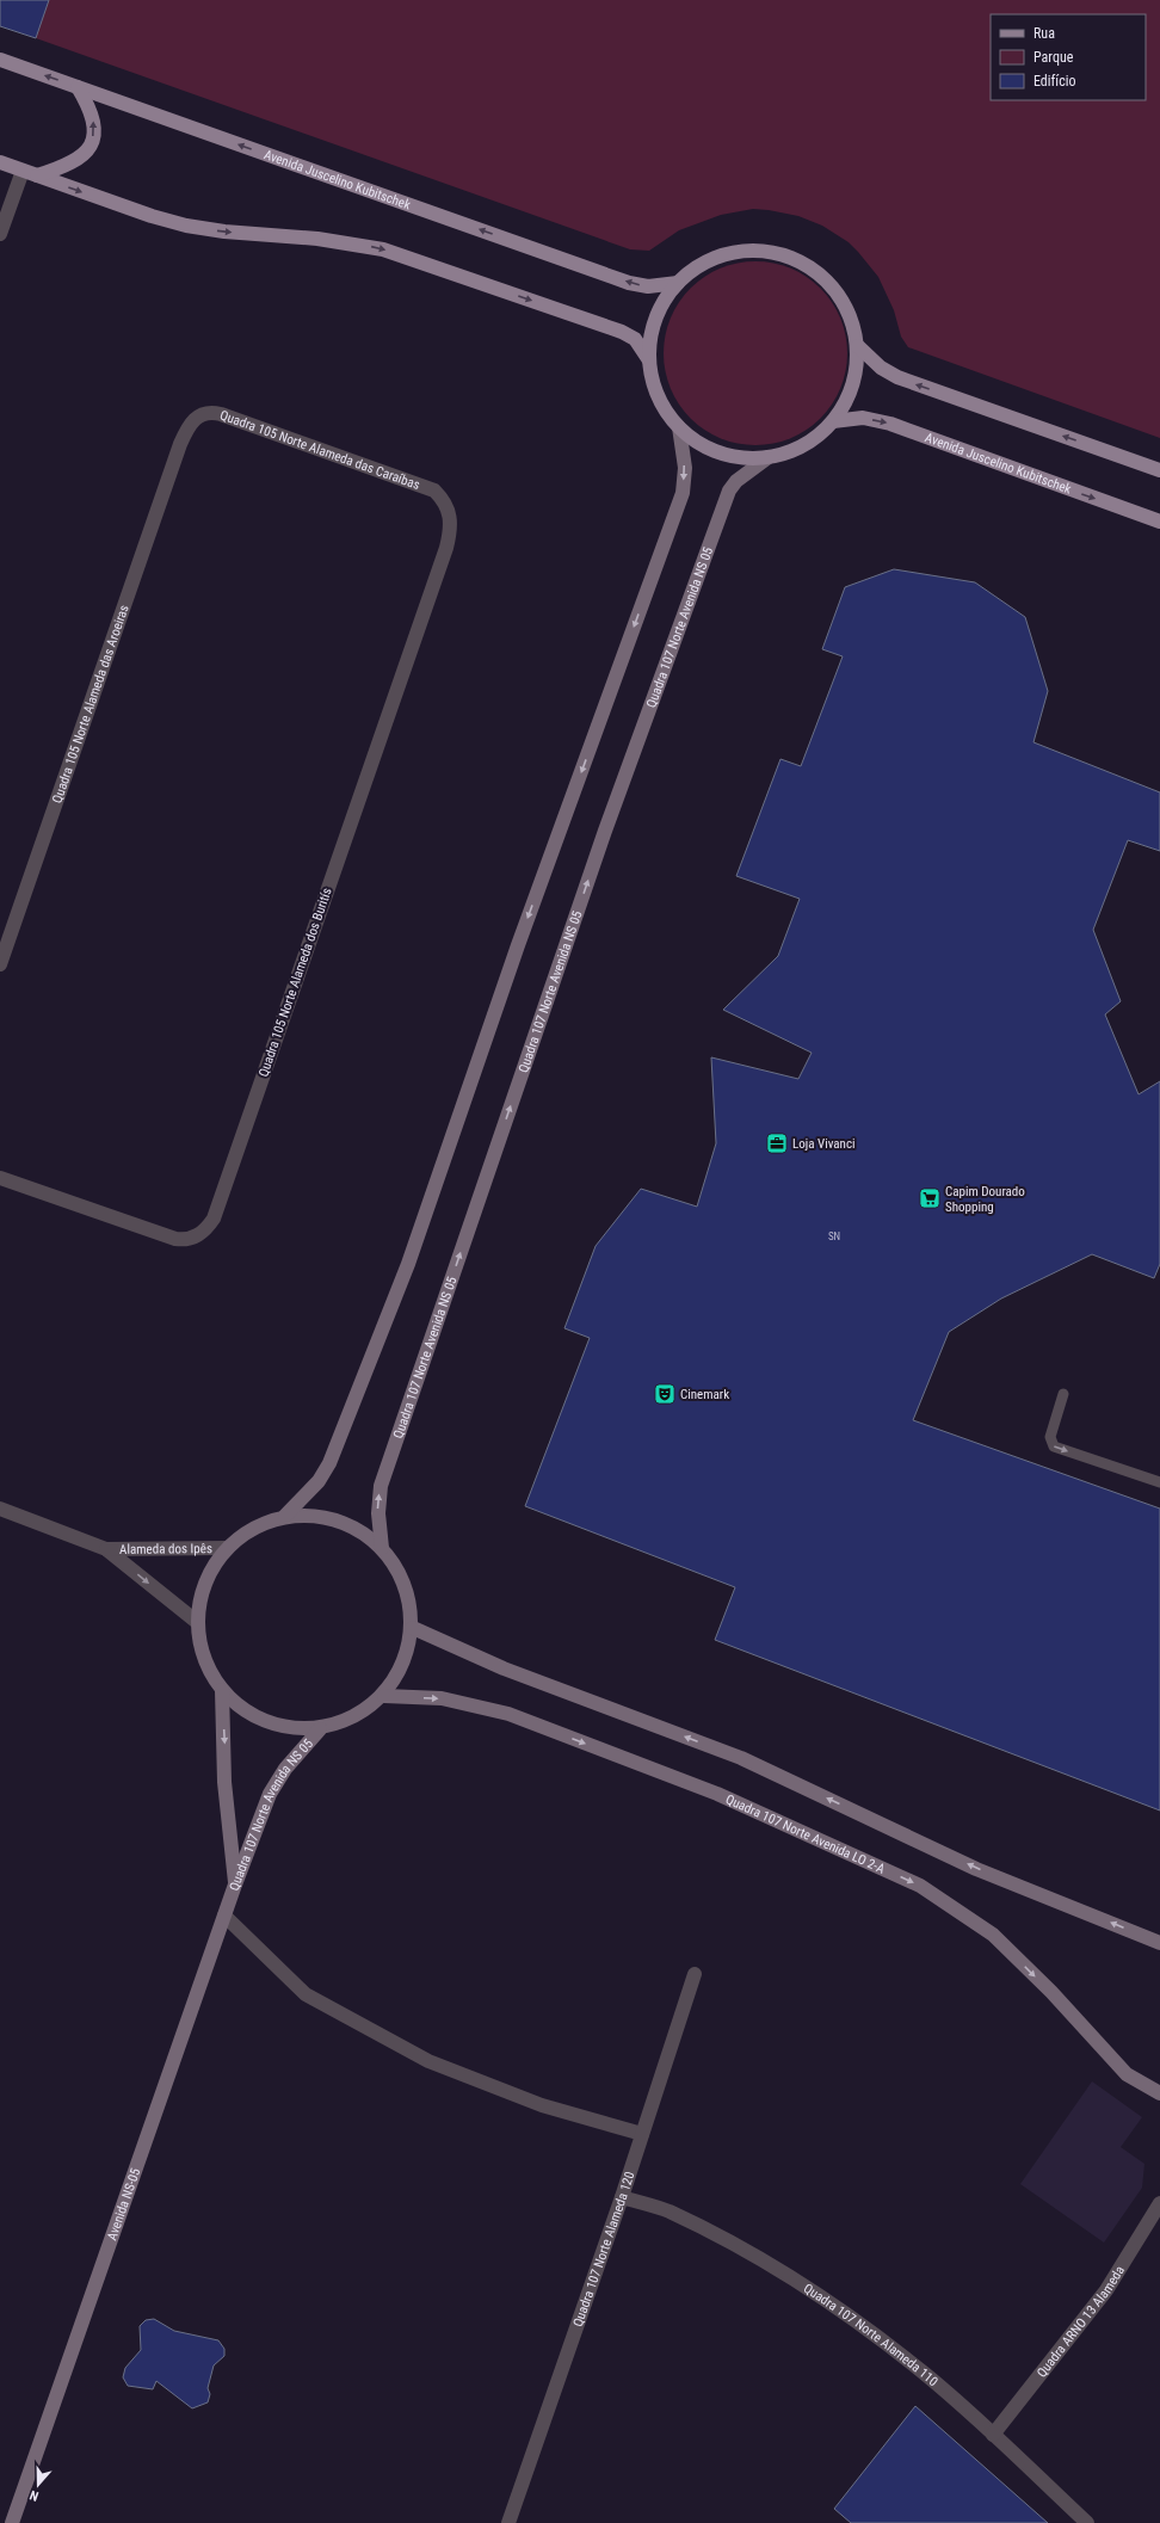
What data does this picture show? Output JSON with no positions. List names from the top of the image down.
{
  "streets": {
    "main road": ["Avenida Juscelino Kubitschek"],
    "street": [
      "Quadra 105 Norte Alameda das Caraíbas",
      "Quadra 107 Norte Avenida NS 05",
      "Quadra 105 Norte Alameda das Aroeiras",
      "Quadra 105 Norte Alameda dos Buritís",
      "Alameda dos Ipês",
      "Quadra 107 Norte Avenida LO 2-A",
      "Avenida NS-05",
      "Quadra 107 Norte Alameda 120",
      "Quadra ARNO 13 Alameda",
      "Quadra 107 Norte Alameda 110"
    ]
  },
  "crossings": [
    ["Quadra 105 Norte Alameda das Caraíbas", "Quadra 105 Norte Alameda das Aroeiras"],
    ["Quadra 105 Norte Alameda das Caraíbas", "Quadra 105 Norte Alameda dos Buritís"],
    ["Quadra 107 Norte Avenida NS 05", "Avenida NS-05"],
    ["Quadra 107 Norte Alameda 120", "Quadra 107 Norte Alameda 110"],
    ["Quadra ARNO 13 Alameda", "Quadra 107 Norte Alameda 110"]
  ],
  "places": {
    "office": ["Loja Vivanci"],
    "supermarket": ["Capim Dourado Shopping"],
    "theatre": ["Cinemark"]
  },
  "house_numbers": ["SN"],
  "legend": ["Rua", "Parque", "Edifício"],
  "north": "bottom"
}
